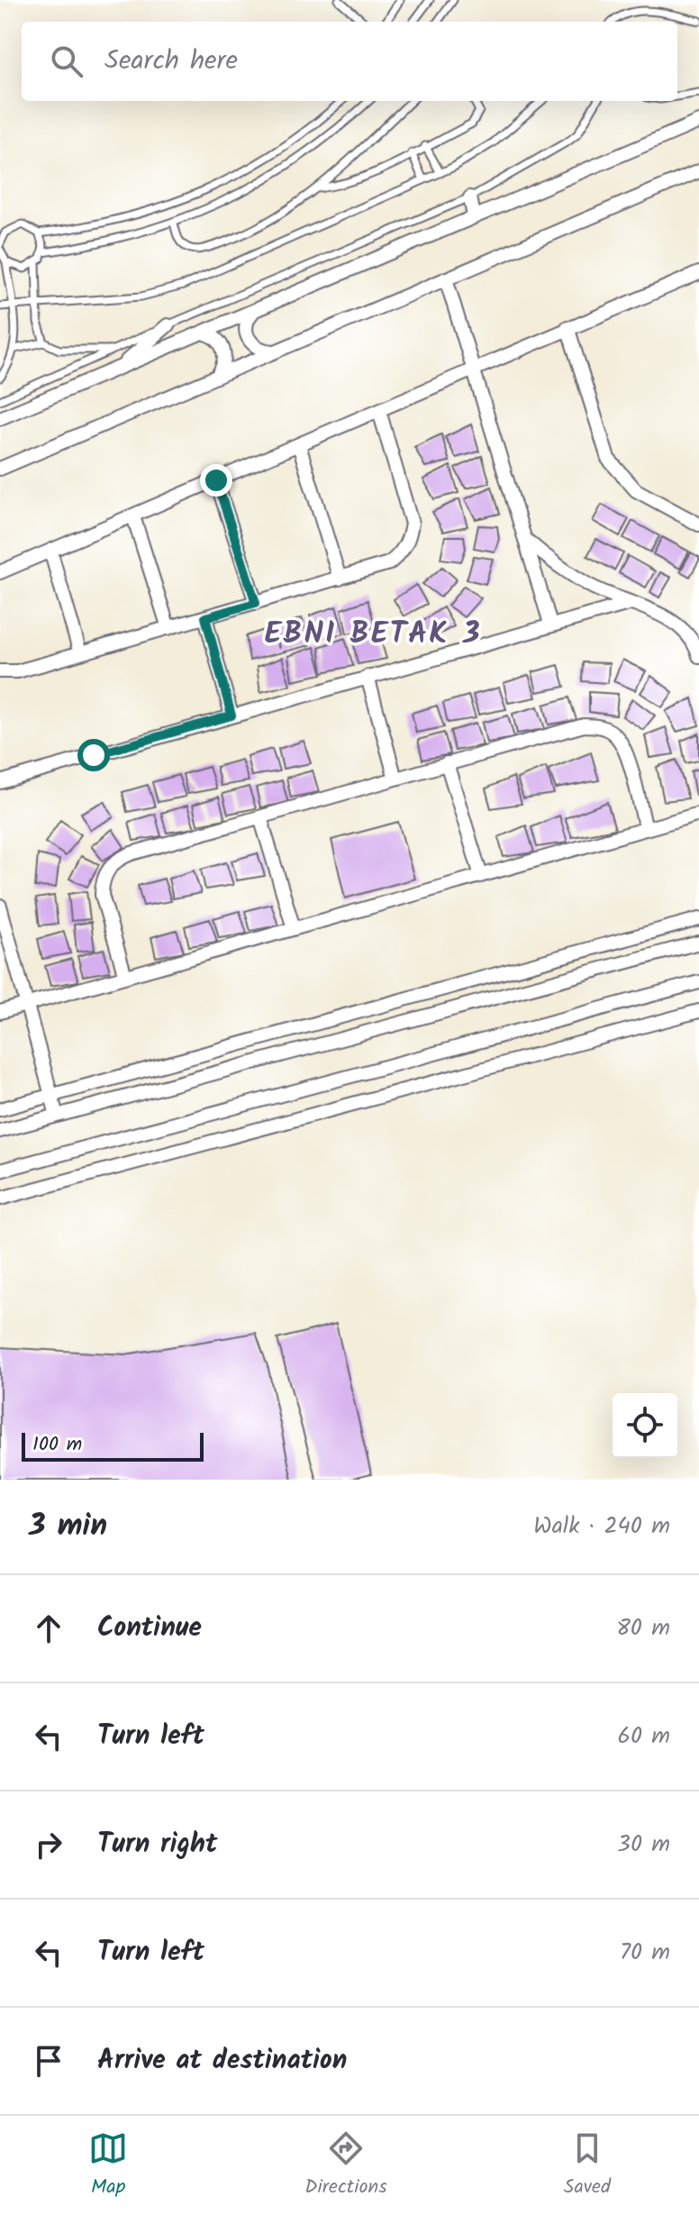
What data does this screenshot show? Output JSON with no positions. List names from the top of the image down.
{
  "districts": ["EBNI BETAK 3"],
  "scale_bar": "100 m",
  "page": {
    "search": "Search here",
    "scale": "100 m",
    "heading": ["3 min", "Walk · 240 m"],
    "list": [
      ["Continue", "80 m"],
      ["Turn left", "60 m"],
      ["Turn right", "30 m"],
      ["Turn left", "70 m"],
      "Arrive at destination"
    ],
    "nav": ["Map", "Directions", "Saved"]
  }
}
